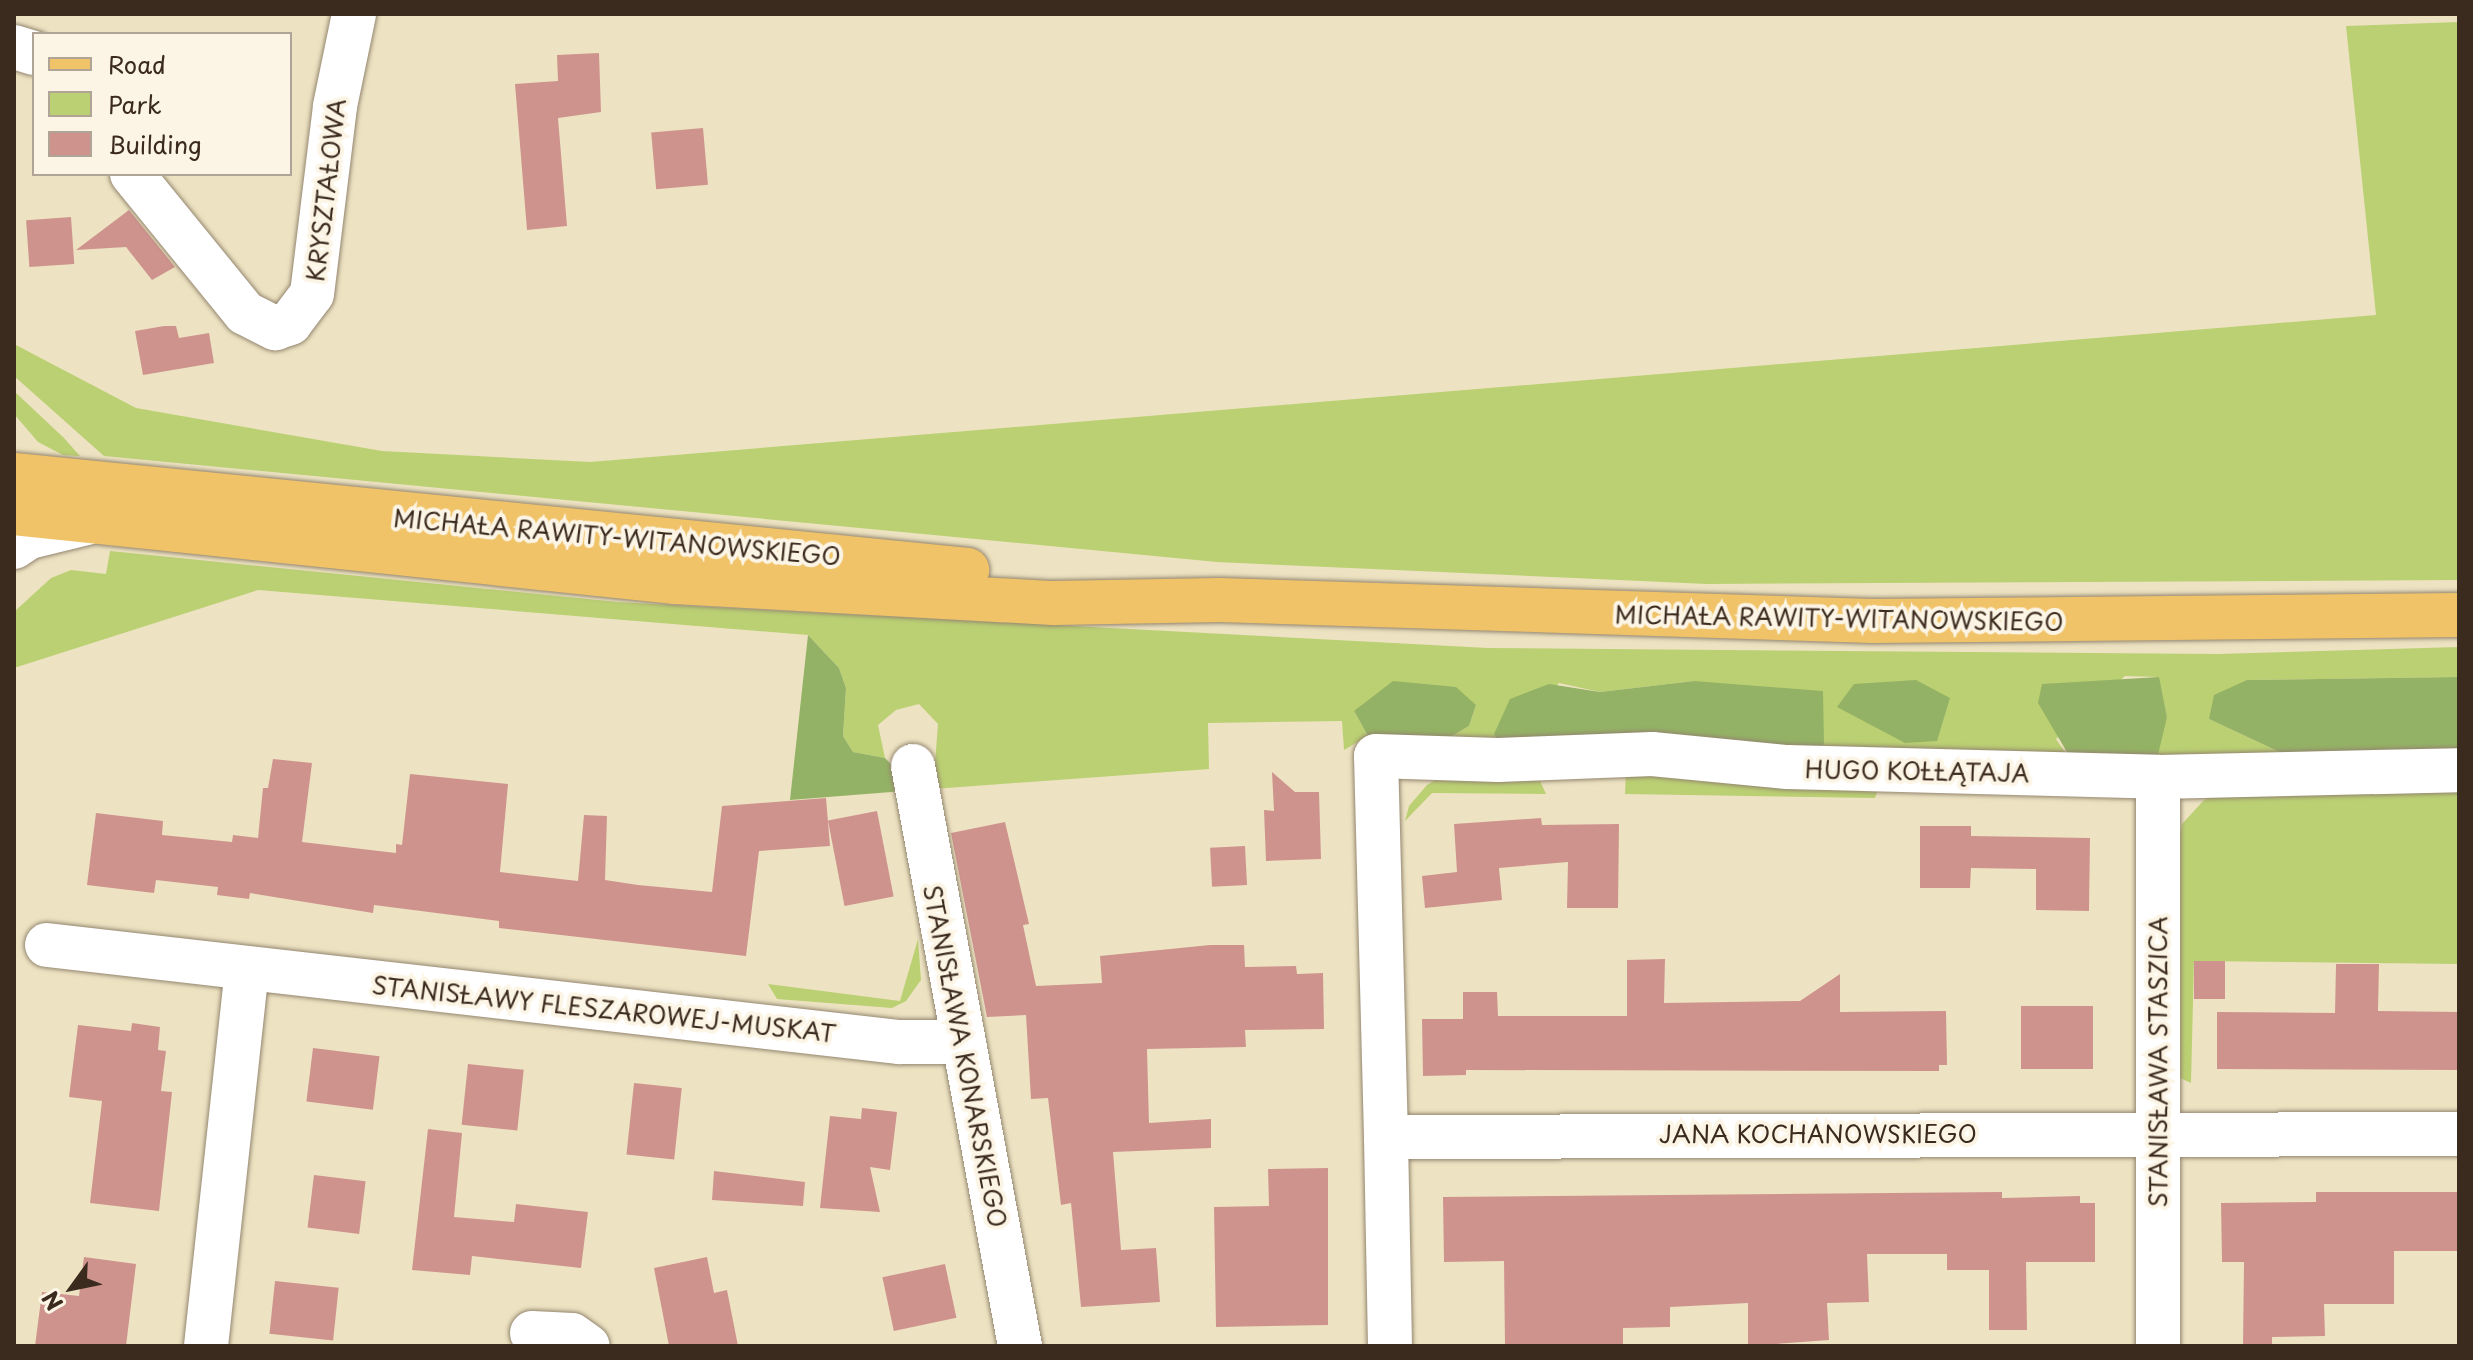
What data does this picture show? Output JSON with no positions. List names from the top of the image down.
{
  "streets": {
    "main road": ["MICHAŁA RAWITY-WITANOWSKIEGO"],
    "street": [
      "KRYSZTAŁOWA",
      "HUGO KOŁŁĄTAJA",
      "STANISŁAWY FLESZAROWEJ-MUSKAT",
      "STANISŁAWA KONARSKIEGO",
      "STANISŁAWA STASZICA",
      "JANA KOCHANOWSKIEGO"
    ]
  },
  "crossings": [
    ["HUGO KOŁŁĄTAJA", "STANISŁAWA STASZICA"],
    ["HUGO KOŁŁĄTAJA", "JANA KOCHANOWSKIEGO"],
    ["STANISŁAWY FLESZAROWEJ-MUSKAT", "STANISŁAWA KONARSKIEGO"],
    ["STANISŁAWA STASZICA", "JANA KOCHANOWSKIEGO"]
  ],
  "legend": ["Road", "Park", "Building"],
  "north": "bottom left"
}
